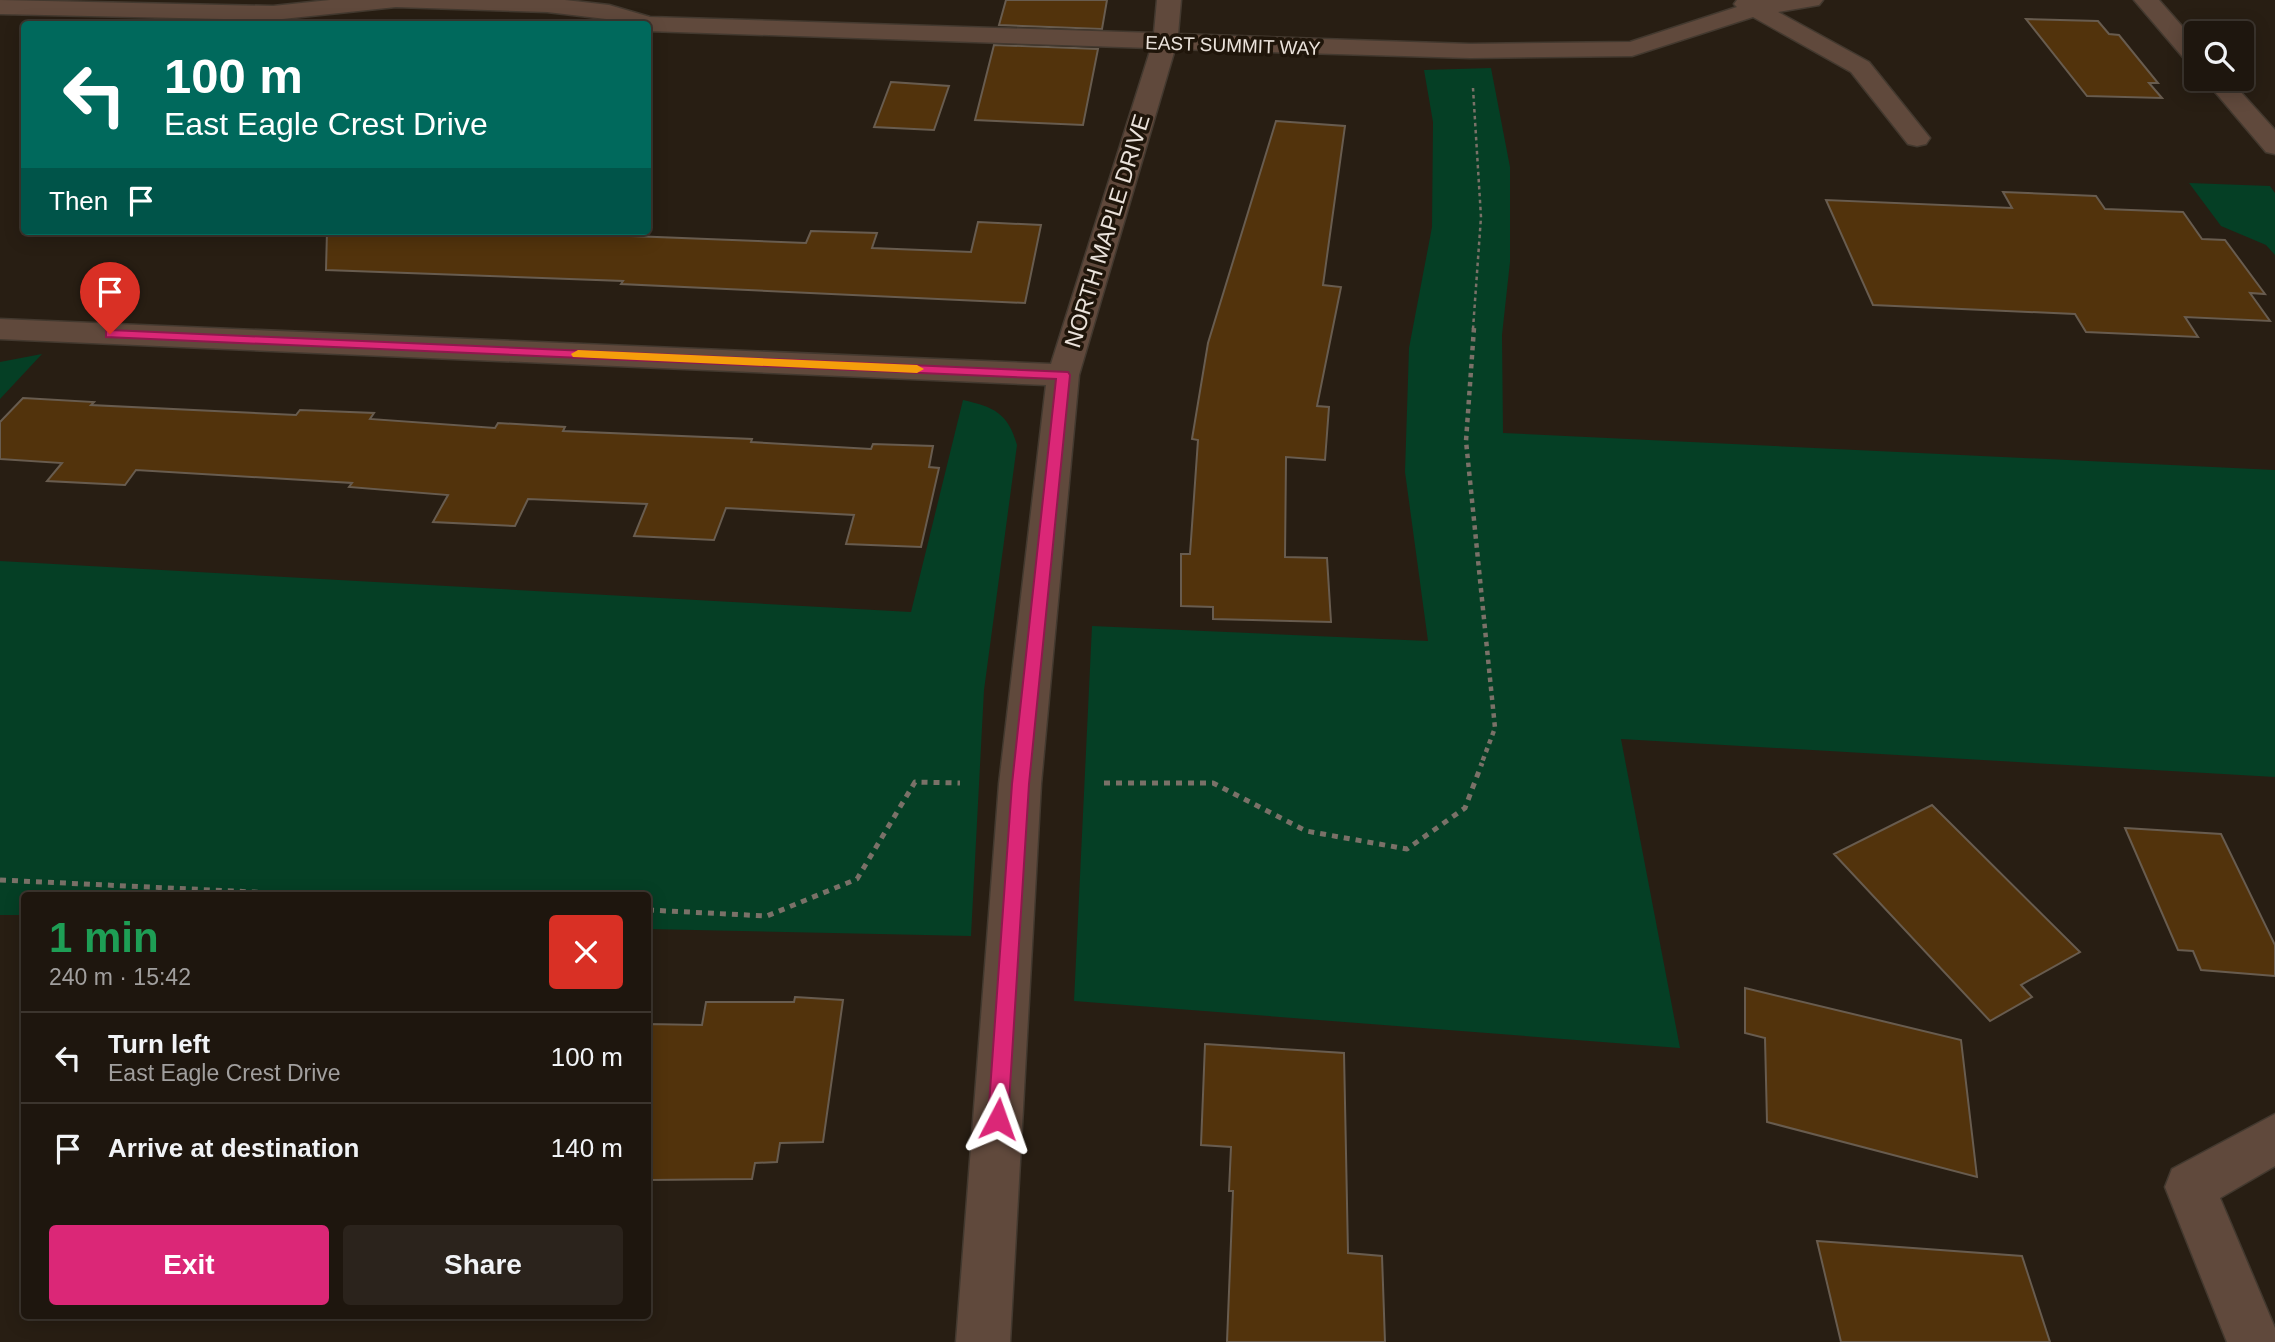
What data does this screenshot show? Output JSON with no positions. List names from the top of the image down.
{
  "streets": {
    "street": ["EAST SUMMIT WAY", "NORTH MAPLE DRIVE"]
  },
  "crossings": [
    ["EAST SUMMIT WAY", "NORTH MAPLE DRIVE"]
  ],
  "page": {
    "turn": ["100 m", "East Eagle Crest Drive"],
    "then": "Then",
    "heading": ["1 min", "240 m · 15:42"],
    "list": [
      {
        "name": "Turn left",
        "note": "East Eagle Crest Drive",
        "value": "100 m"
      },
      {
        "name": "Arrive at destination",
        "value": "140 m"
      }
    ],
    "buttons": ["Exit", "Share"]
  }
}
